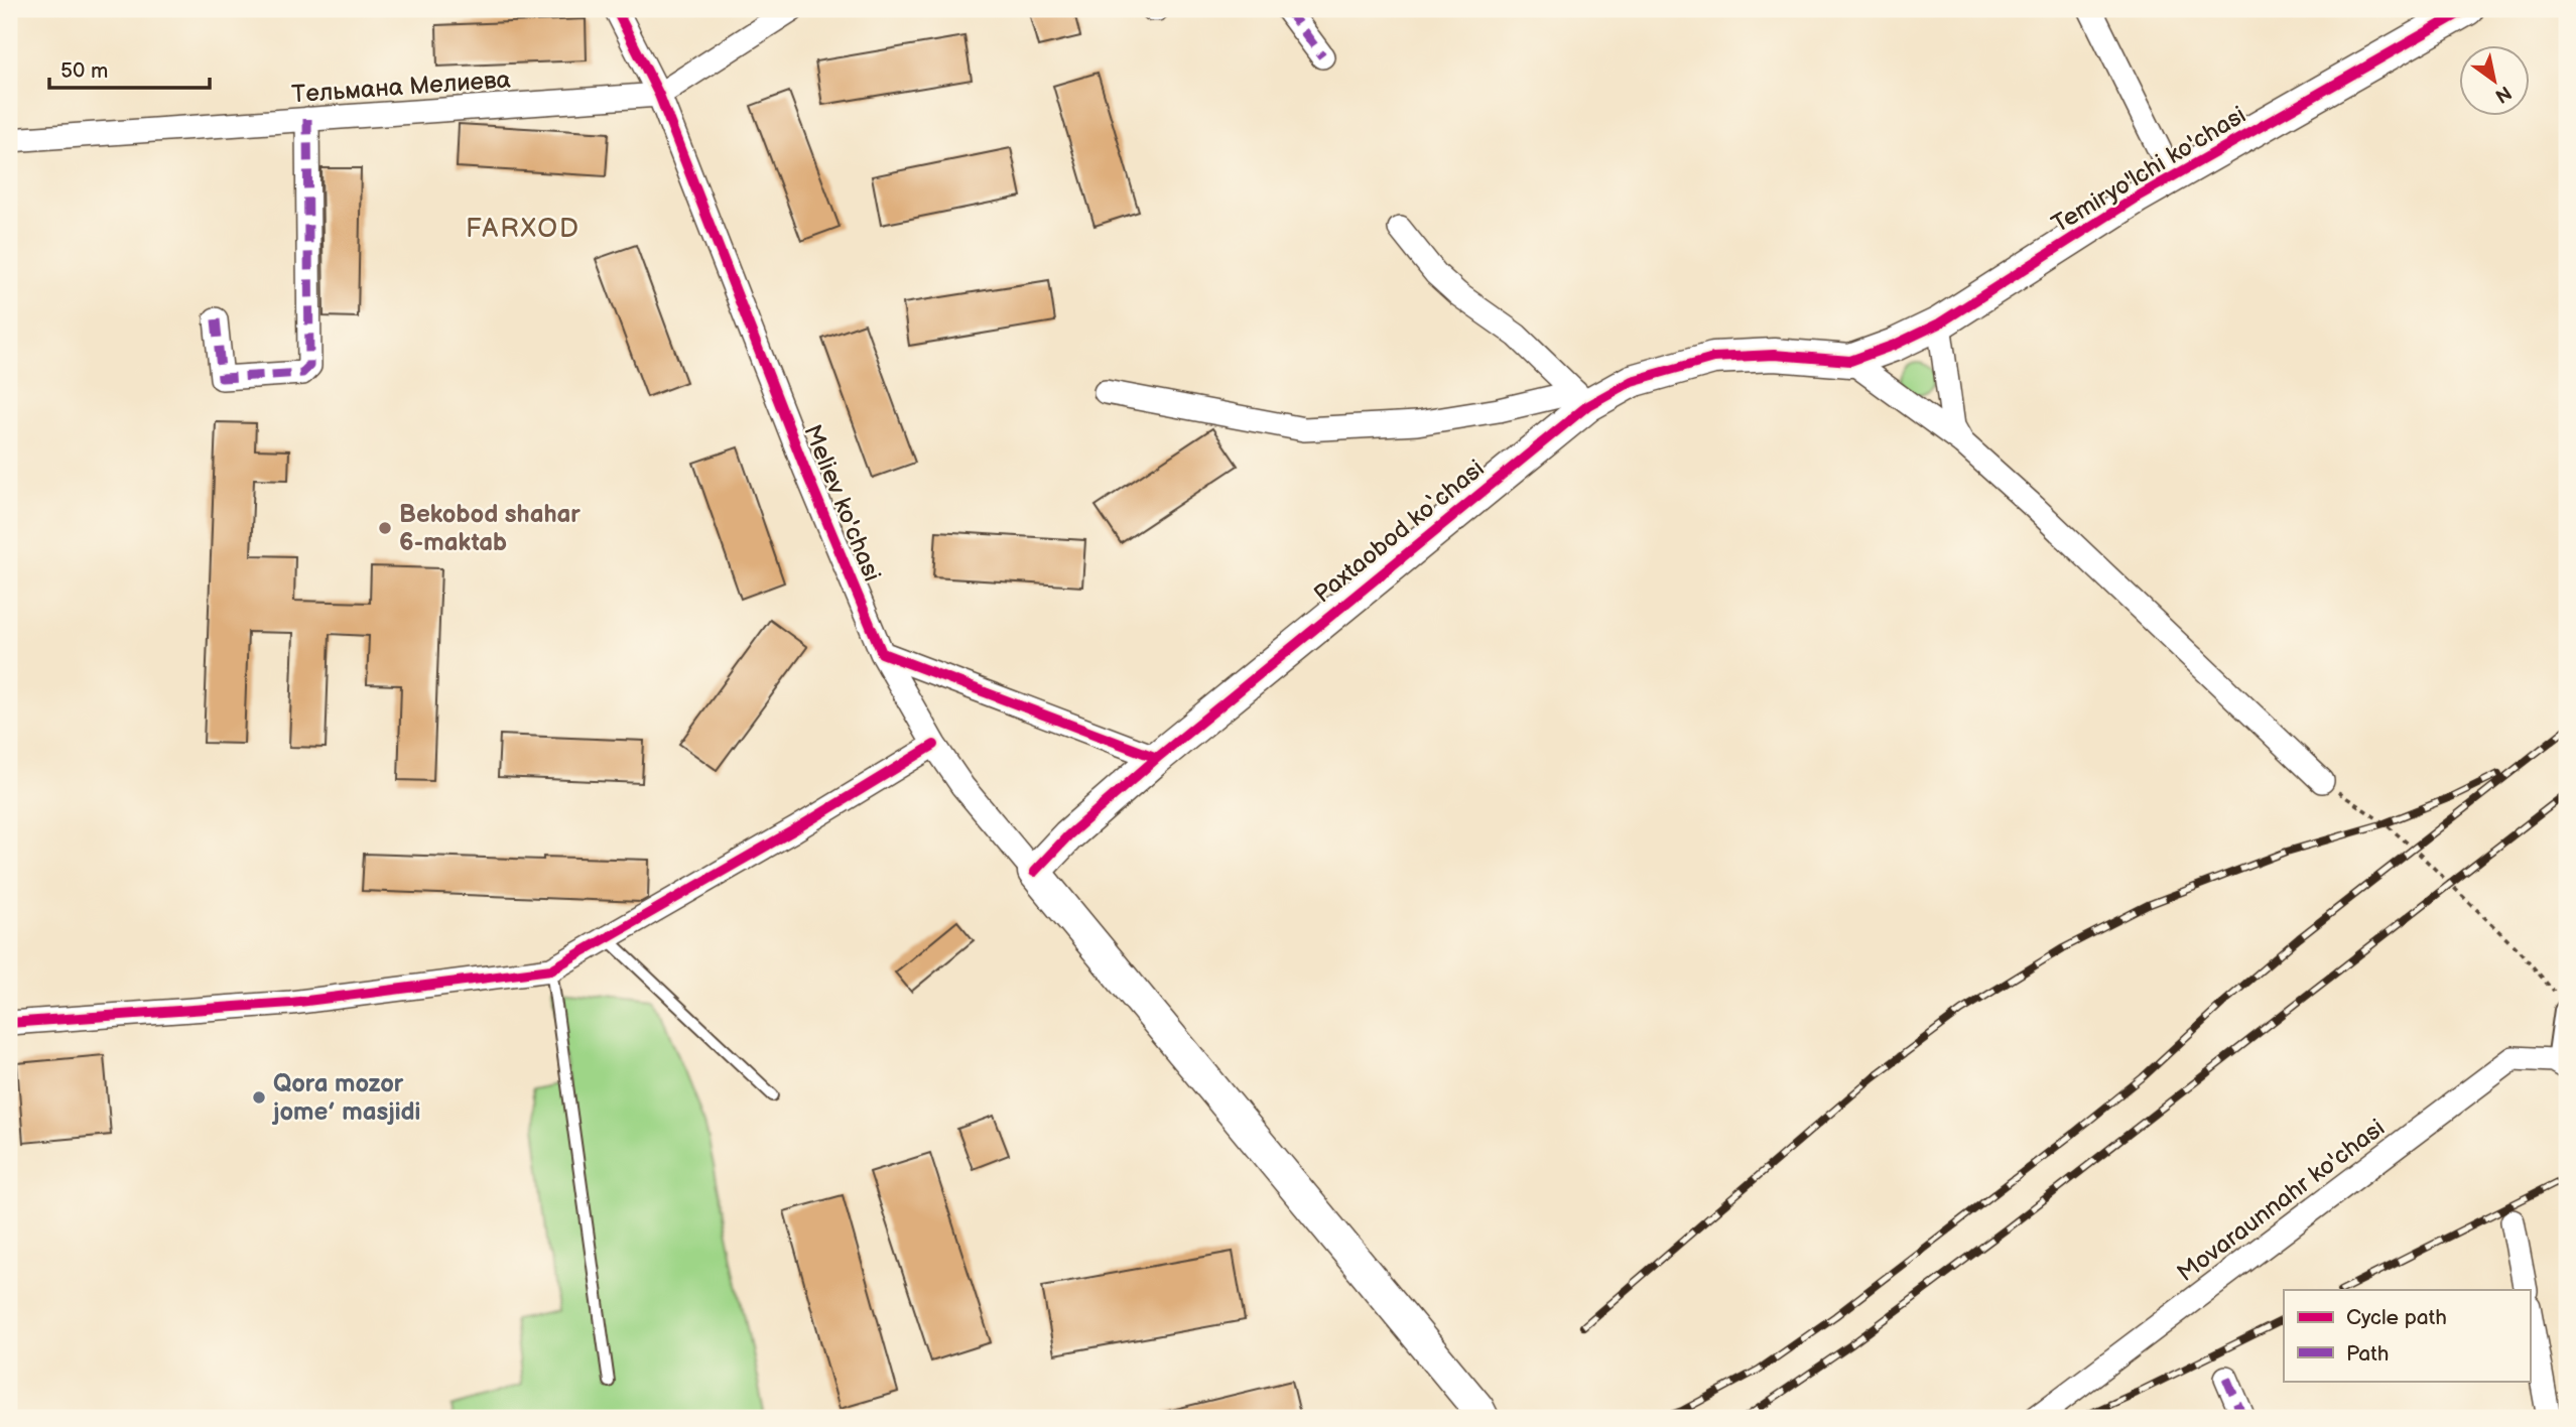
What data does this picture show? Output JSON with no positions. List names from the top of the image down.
{
  "streets": {
    "street": [
      "Тельмана Мелиева",
      "Temiryo'lchi ko'chasi",
      "Meliev ko'chasi",
      "Paxtaobod ko‘chasi",
      "Movaraunnahr ko'chasi"
    ]
  },
  "crossings": [
    ["Тельмана Мелиева", "Meliev ko'chasi"],
    ["Temiryo'lchi ko'chasi", "Paxtaobod ko‘chasi"],
    ["Meliev ko'chasi", "Paxtaobod ko‘chasi"]
  ],
  "districts": ["FARXOD"],
  "places": ["Bekobod shahar 6-maktab", "Qora mozor jome’ masjidi"],
  "legend": ["Cycle path", "Path"],
  "scale_bar": "50 m",
  "north": "bottom right"
}
